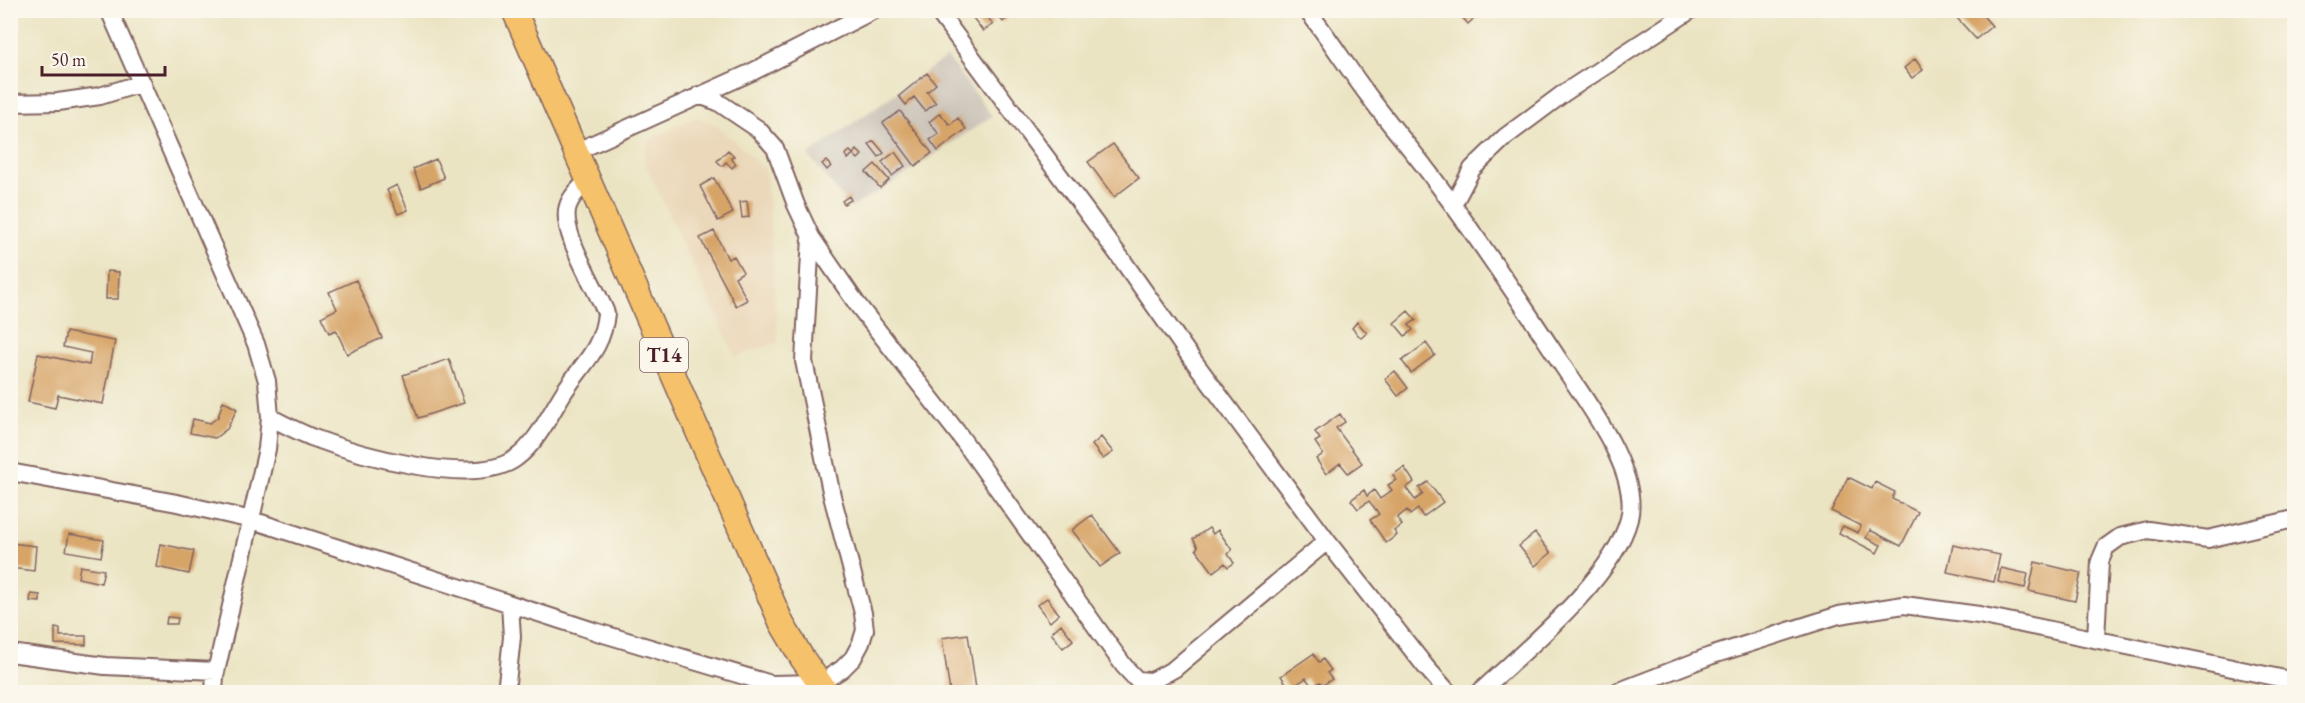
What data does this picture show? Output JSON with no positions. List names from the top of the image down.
{
  "streets": {
    "highway": ["T14"]
  },
  "scale_bar": "50 m"
}
